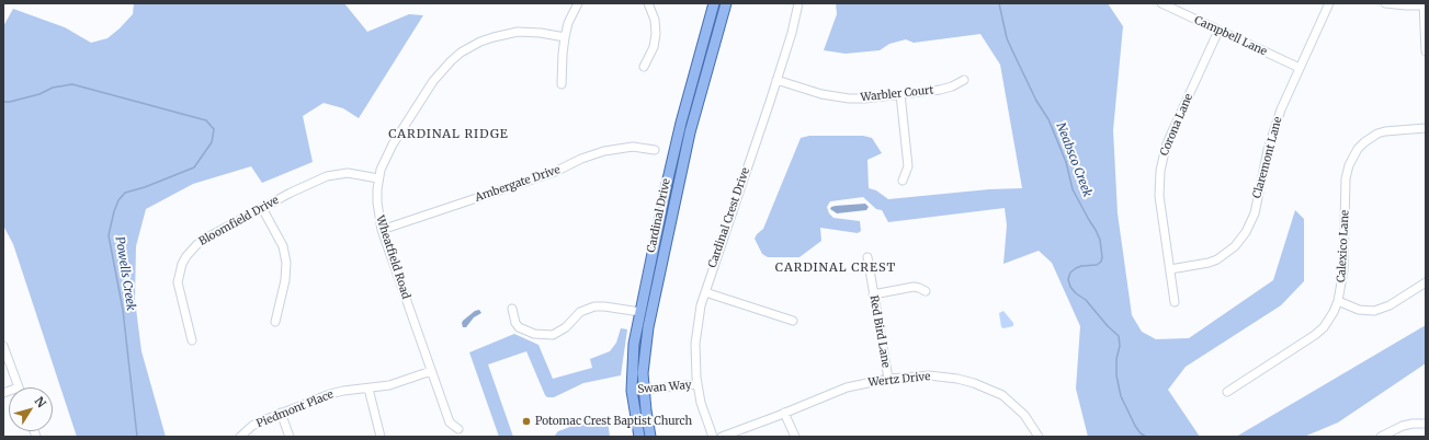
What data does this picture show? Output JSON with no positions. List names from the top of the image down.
{
  "streets": {
    "main road": ["Cardinal Drive"],
    "street": [
      "Campbell Lane",
      "Warbler Court",
      "Corona Lane",
      "Claremont Lane",
      "Ambergate Drive",
      "Cardinal Crest Drive",
      "Bloomfield Drive",
      "Calexico Lane",
      "Wheatfield Road",
      "Red Bird Lane",
      "Wertz Drive",
      "Swan Way",
      "Piedmont Place"
    ]
  },
  "crossings": [
    ["Campbell Lane", "Corona Lane"],
    ["Campbell Lane", "Claremont Lane"],
    ["Warbler Court", "Cardinal Crest Drive"],
    ["Corona Lane", "Claremont Lane"],
    ["Ambergate Drive", "Wheatfield Road"],
    ["Cardinal Drive", "Swan Way"],
    ["Cardinal Crest Drive", "Swan Way"],
    ["Bloomfield Drive", "Wheatfield Road"],
    ["Wheatfield Road", "Piedmont Place"],
    ["Red Bird Lane", "Wertz Drive"]
  ],
  "districts": ["CARDINAL RIDGE", "CARDINAL CREST"],
  "water": ["Neabsco Creek", "Powells Creek"],
  "places": ["Potomac Crest Baptist Church"],
  "north": "top right"
}
